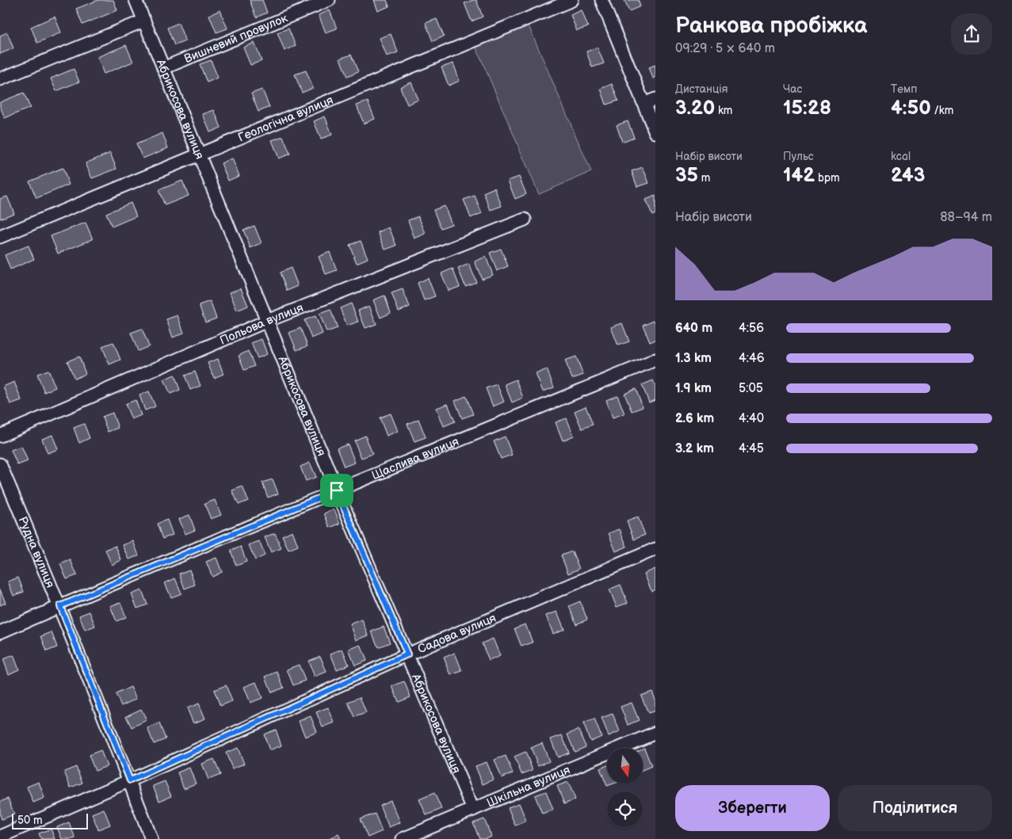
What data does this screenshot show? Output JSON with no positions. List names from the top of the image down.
{
  "streets": {
    "street": [
      "Вишневий провулок",
      "Абрикосова вулиця",
      "Геологічна вулиця",
      "Польова вулиця",
      "Щаслива вулиця",
      "Рудна вулиця",
      "Садова вулиця",
      "Шкільна вулиця"
    ]
  },
  "crossings": [
    ["Вишневий провулок", "Абрикосова вулиця"],
    ["Абрикосова вулиця", "Геологічна вулиця"],
    ["Абрикосова вулиця", "Польова вулиця"],
    ["Абрикосова вулиця", "Щаслива вулиця"],
    ["Абрикосова вулиця", "Садова вулиця"],
    ["Абрикосова вулиця", "Шкільна вулиця"],
    ["Щаслива вулиця", "Рудна вулиця"],
    ["Рудна вулиця", "Садова вулиця"]
  ],
  "scale_bar": "50 m",
  "north": "bottom",
  "page": {
    "heading": ["Ранкова пробіжка", "09:29 · 5 × 640 m"],
    "stats": [
      ["Дистанція", "3.20 km"],
      ["Час", "15:28"],
      ["Темп", "4:50 /km"],
      ["Набір висоти", "35 m"],
      ["Пульс", "142 bpm"],
      ["kcal", "243"]
    ],
    "chart": ["Набір висоти", "88–94 m"],
    "list": [
      {
        "name": "640 m",
        "note": "4:56"
      },
      {
        "name": "1.3 km",
        "note": "4:46"
      },
      {
        "name": "1.9 km",
        "note": "5:05"
      },
      {
        "name": "2.6 km",
        "note": "4:40"
      },
      {
        "name": "3.2 km",
        "note": "4:45"
      }
    ],
    "buttons": ["Зберегти", "Поділитися"],
    "scale": "50 m"
  }
}
